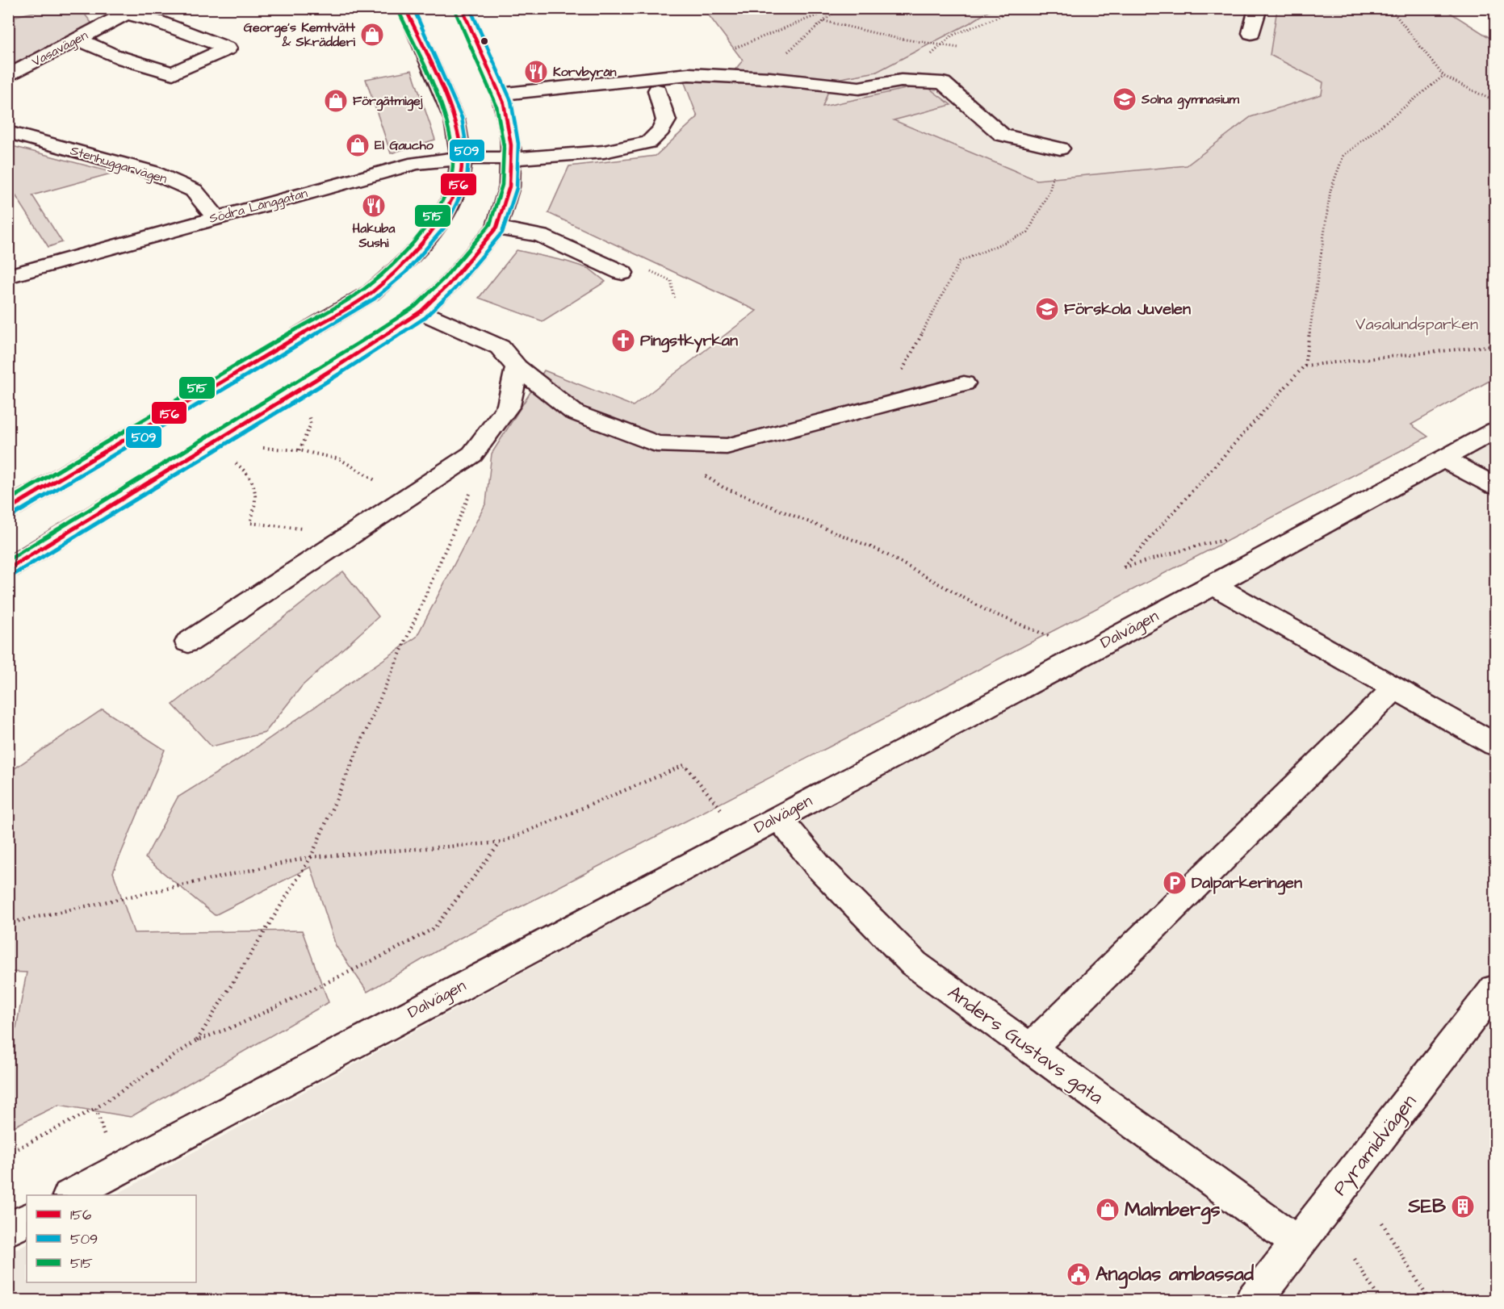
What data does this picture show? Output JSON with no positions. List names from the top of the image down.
{
  "streets": {
    "street": [
      "Vasavägen",
      "Stenhuggarvägen",
      "Södra Långgatan",
      "Dalvägen",
      "Anders Gustavs gata",
      "Pyramidvägen"
    ]
  },
  "crossings": [
    ["Stenhuggarvägen", "Södra Långgatan"],
    ["Dalvägen", "Anders Gustavs gata"],
    ["Anders Gustavs gata", "Pyramidvägen"]
  ],
  "parks": ["Vasalundsparken"],
  "places": {
    "shop": [
      "George's Kemtvätt & Skrädderi",
      "Förgätmigej",
      "El Gaucho",
      "Malmbergs"
    ],
    "restaurant": ["Korvbyrån", "Hakuba Sushi"],
    "school or university": ["Solna gymnasium", "Förskola Juvelen"],
    "church": ["Pingstkyrkan"],
    "parking": ["Dalparkeringen"],
    "building": ["SEB"],
    "public building": ["Angolas ambassad"]
  },
  "lines": ["transit line 156", "transit line 509", "transit line 515"],
  "legend": ["156", "509", "515"]
}
